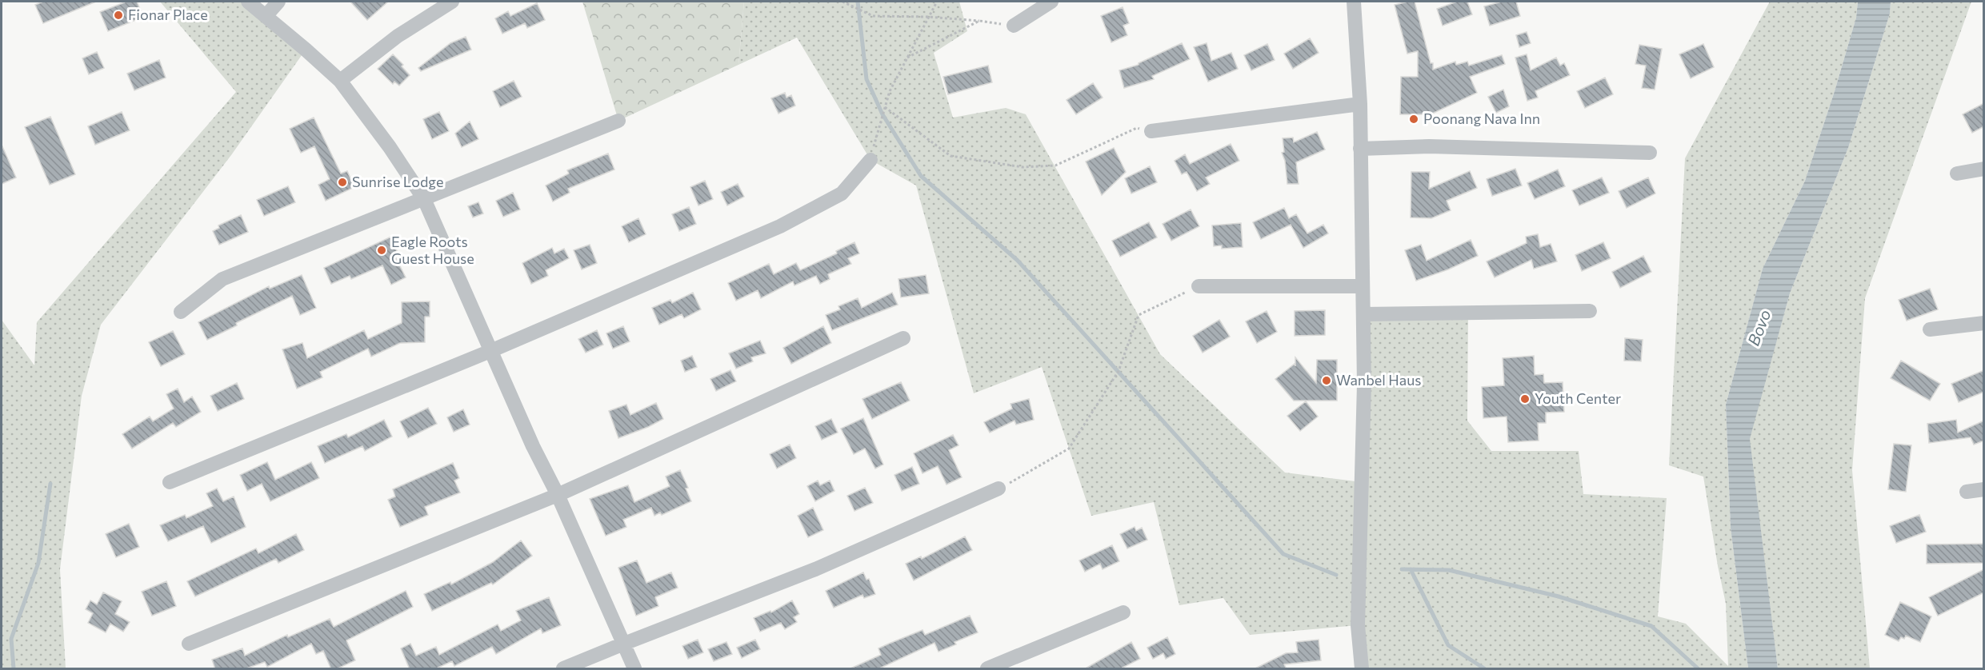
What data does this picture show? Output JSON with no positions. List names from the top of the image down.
{
  "water": ["Bovo"],
  "places": [
    "Fionar Place",
    "Poonang Nava Inn",
    "Sunrise Lodge",
    "Eagle Roots Guest House",
    "Wanbel Haus",
    "Youth Center"
  ]
}
